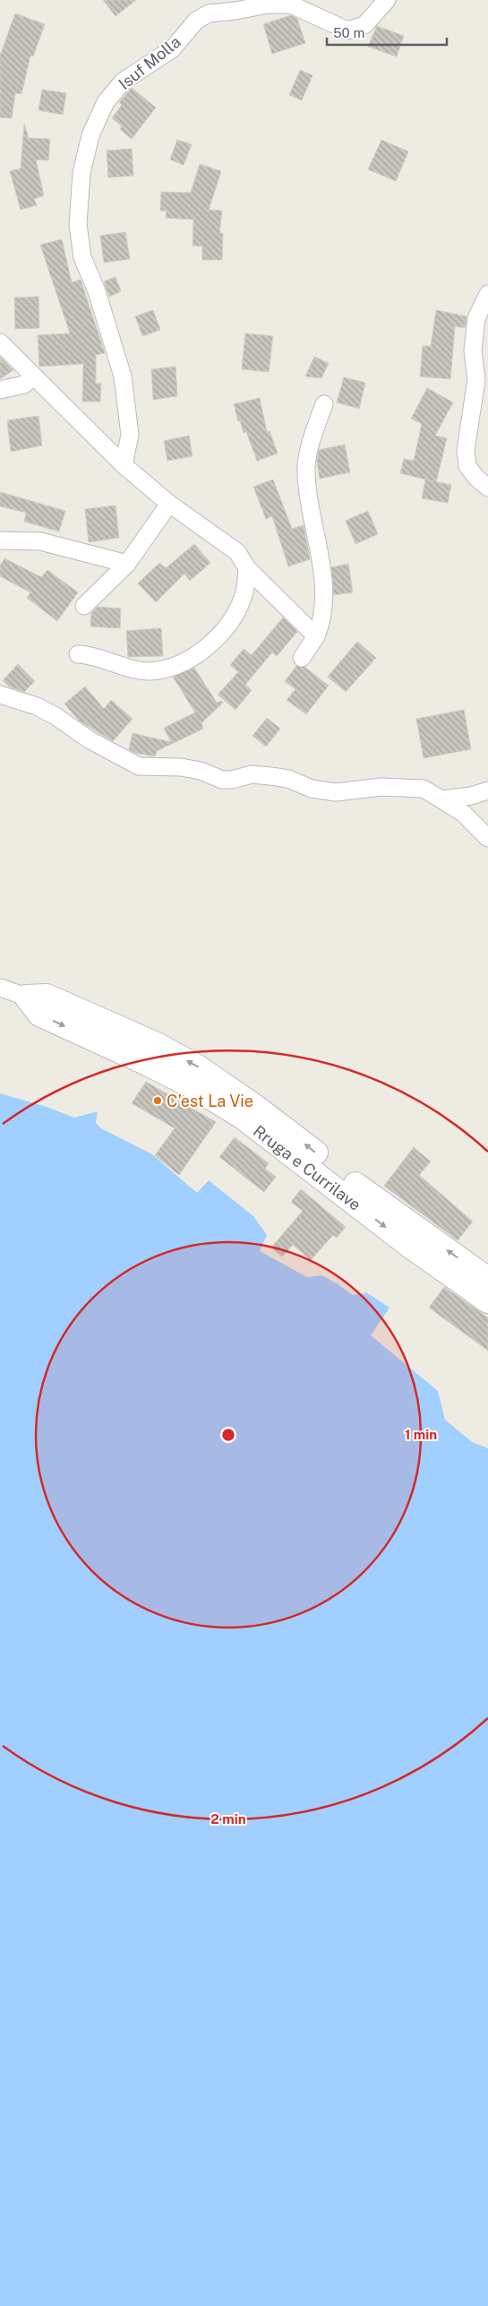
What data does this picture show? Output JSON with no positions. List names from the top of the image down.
{
  "streets": {
    "main road": ["Rruga e Currilave"],
    "street": ["Isuf Molla"]
  },
  "places": ["C'est La Vie"],
  "scale_bar": "50 m",
  "rings": ["1 min", "2 min"]
}
